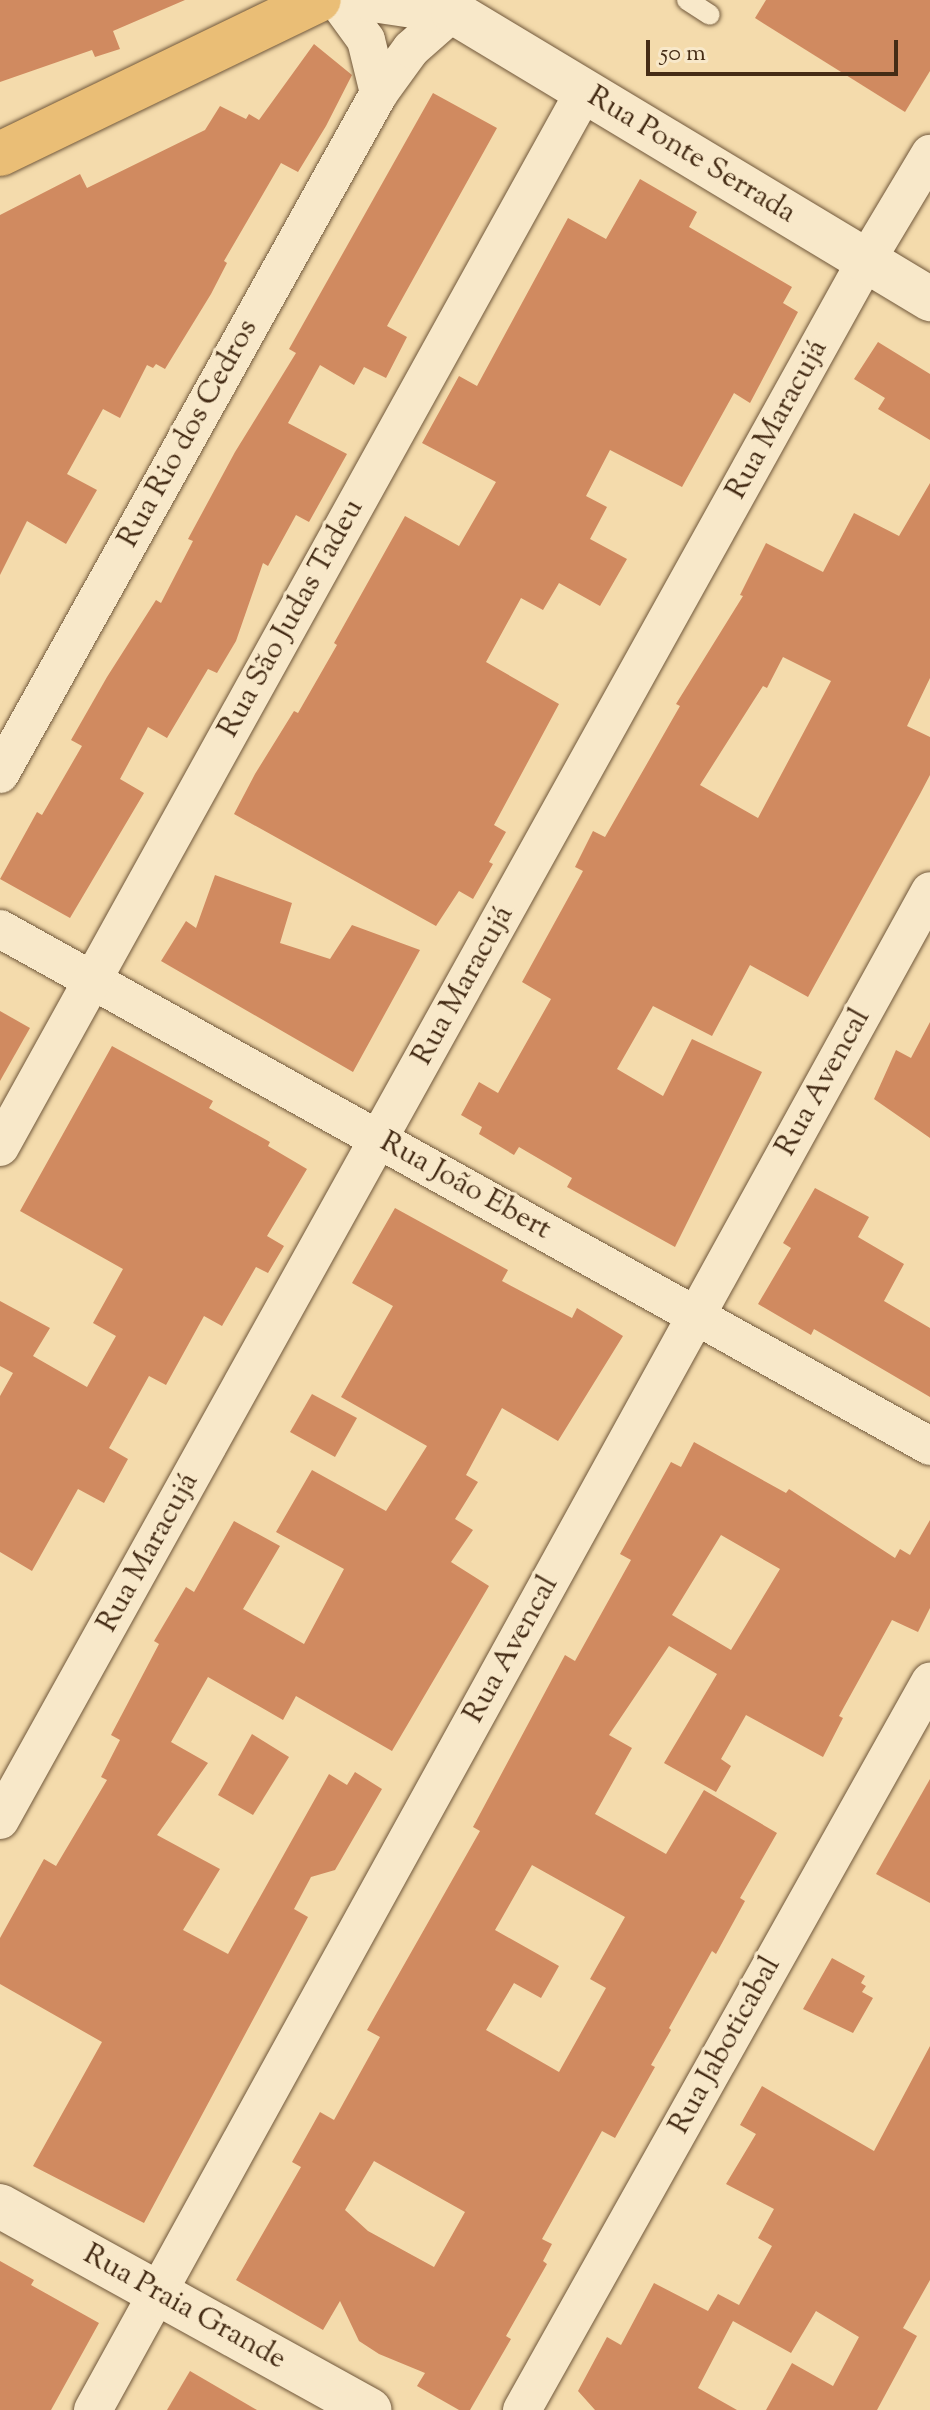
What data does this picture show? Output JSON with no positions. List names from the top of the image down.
{
  "streets": {
    "street": [
      "Rua Ponte Serrada",
      "Rua Maracujá",
      "Rua Rio dos Cedros",
      "Rua São Judas Tadeu",
      "Rua Avencal",
      "Rua João Ebert",
      "Rua Jaboticabal",
      "Rua Praia Grande"
    ]
  },
  "crossings": [
    ["Rua Ponte Serrada", "Rua Maracujá"],
    ["Rua Ponte Serrada", "Rua Rio dos Cedros"],
    ["Rua Ponte Serrada", "Rua São Judas Tadeu"],
    ["Rua Maracujá", "Rua João Ebert"],
    ["Rua São Judas Tadeu", "Rua João Ebert"],
    ["Rua Avencal", "Rua João Ebert"],
    ["Rua Avencal", "Rua Praia Grande"]
  ],
  "scale_bar": "50 m"
}
